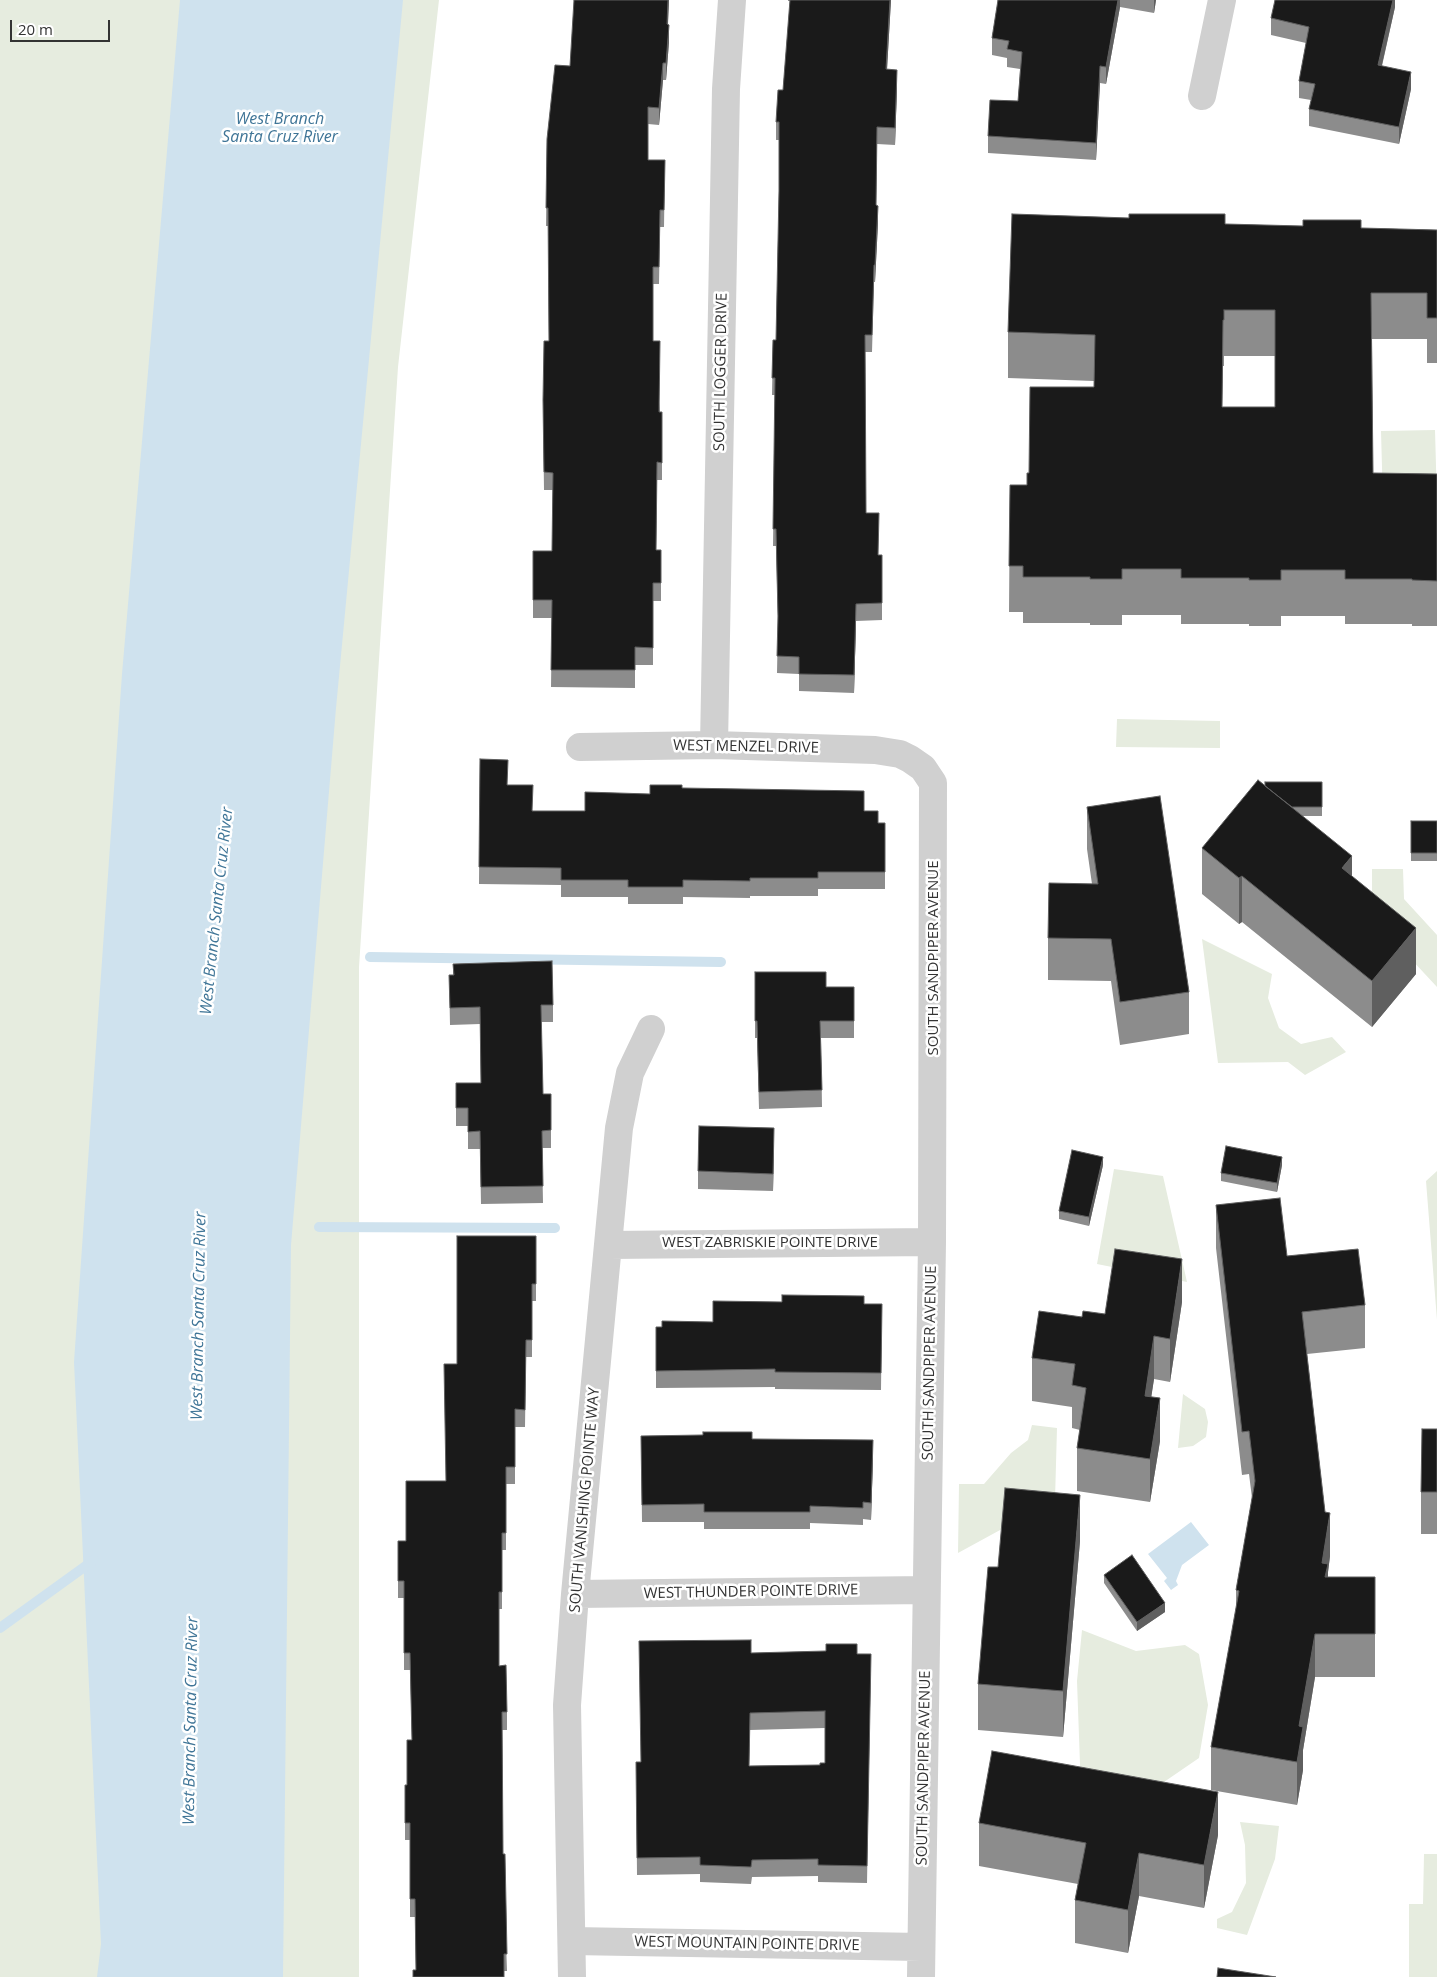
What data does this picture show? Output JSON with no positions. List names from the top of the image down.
{
  "streets": {
    "street": [
      "SOUTH LOGGER DRIVE",
      "WEST MENZEL DRIVE",
      "SOUTH SANDPIPER AVENUE",
      "WEST ZABRISKIE POINTE DRIVE",
      "SOUTH VANISHING POINTE WAY",
      "WEST THUNDER POINTE DRIVE",
      "WEST MOUNTAIN POINTE DRIVE"
    ]
  },
  "crossings": [
    ["SOUTH LOGGER DRIVE", "WEST MENZEL DRIVE"],
    ["WEST MENZEL DRIVE", "SOUTH SANDPIPER AVENUE"],
    ["SOUTH SANDPIPER AVENUE", "WEST ZABRISKIE POINTE DRIVE"],
    ["SOUTH SANDPIPER AVENUE", "WEST THUNDER POINTE DRIVE"],
    ["SOUTH SANDPIPER AVENUE", "WEST MOUNTAIN POINTE DRIVE"],
    ["WEST ZABRISKIE POINTE DRIVE", "SOUTH VANISHING POINTE WAY"],
    ["SOUTH VANISHING POINTE WAY", "WEST THUNDER POINTE DRIVE"],
    ["SOUTH VANISHING POINTE WAY", "WEST MOUNTAIN POINTE DRIVE"]
  ],
  "water": ["West Branch Santa Cruz River"],
  "scale_bar": "20 m"
}
